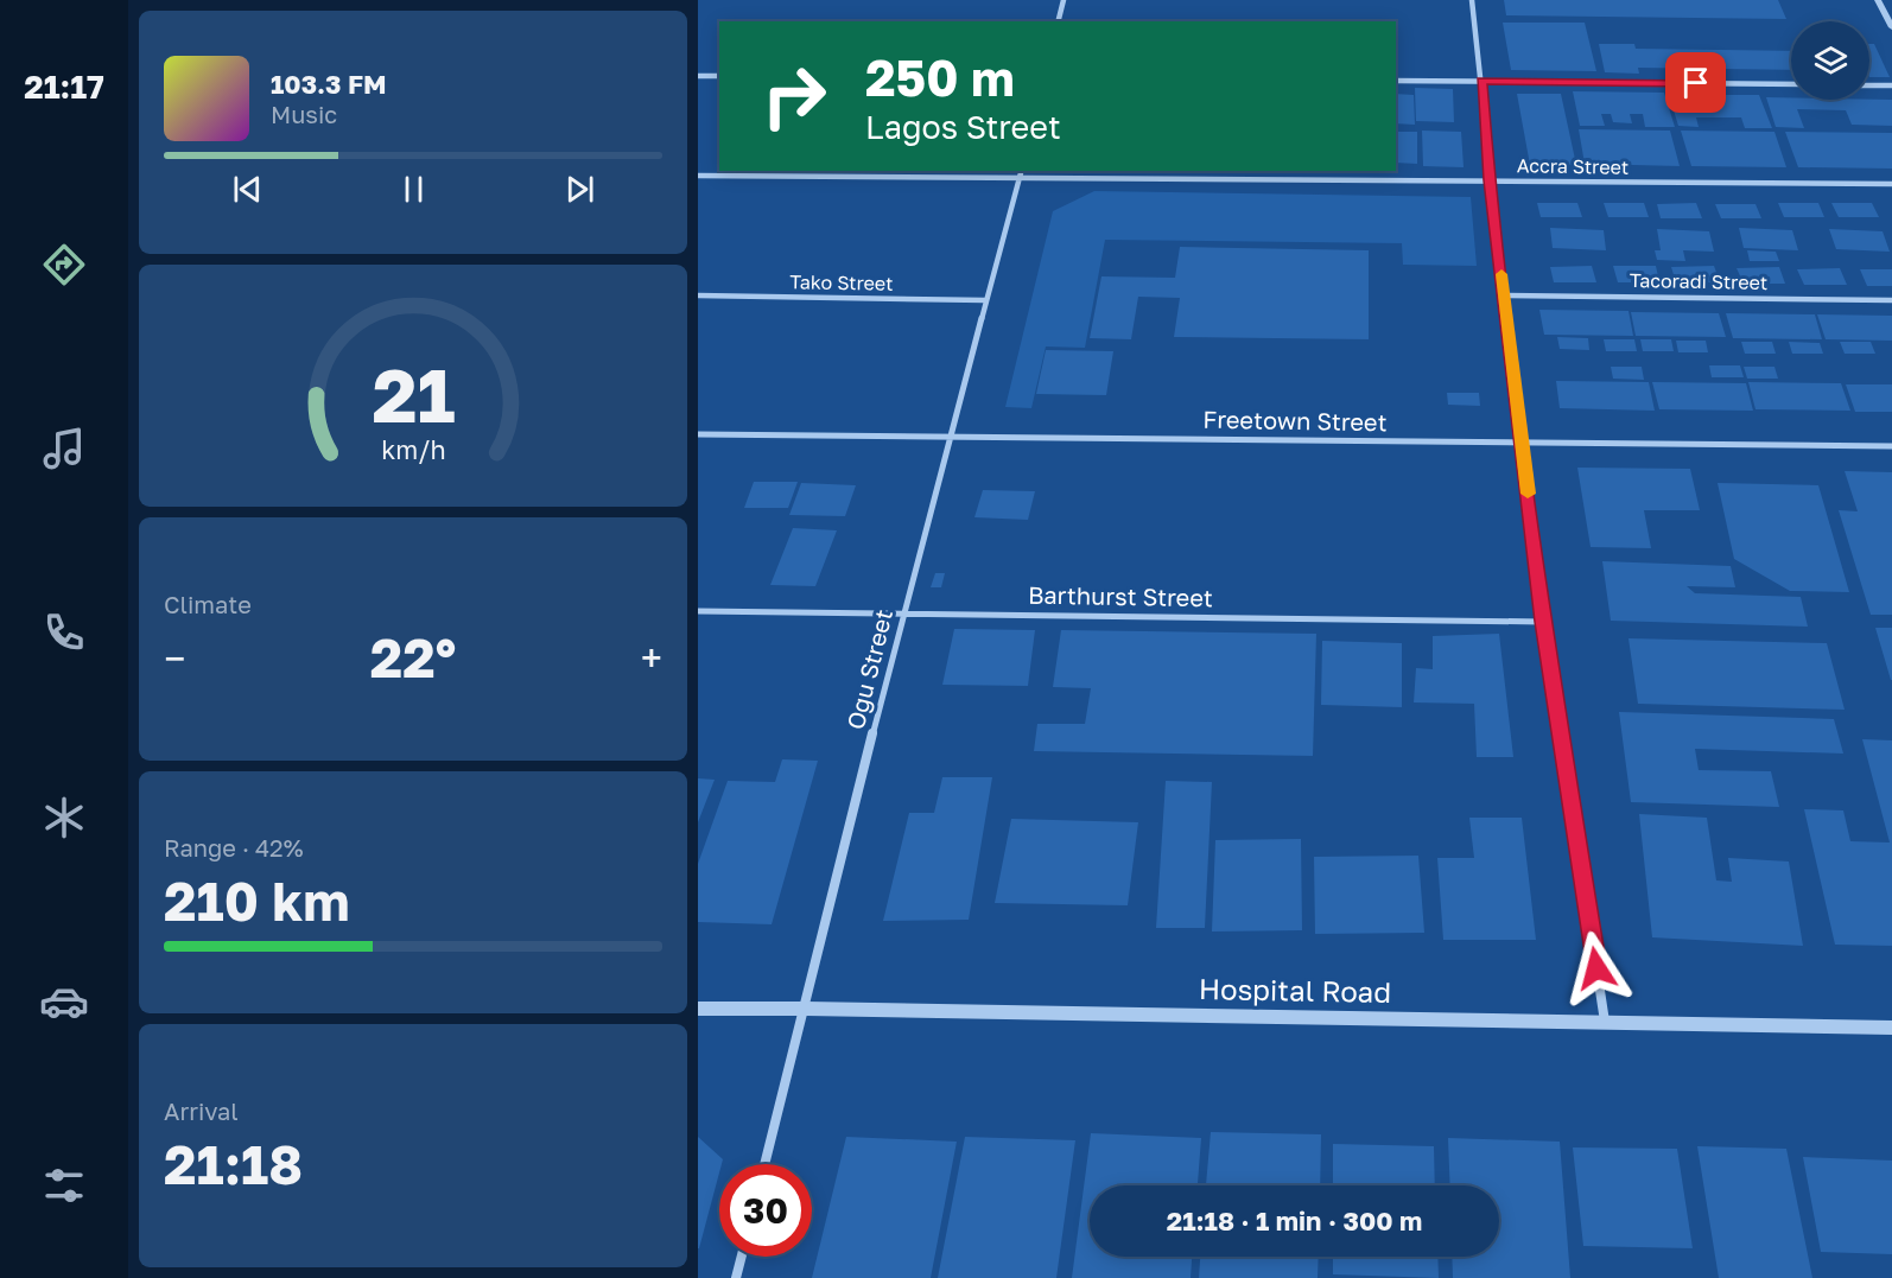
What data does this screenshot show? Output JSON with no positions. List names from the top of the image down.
{
  "streets": {
    "street": [
      "Accra Street",
      "Tacoradi Street",
      "Tako Street",
      "Freetown Street",
      "Barthurst Street",
      "Ogu Street",
      "Hospital Road"
    ]
  },
  "crossings": [
    ["Accra Street", "Ogu Street"],
    ["Tako Street", "Ogu Street"],
    ["Freetown Street", "Ogu Street"],
    ["Barthurst Street", "Ogu Street"],
    ["Ogu Street", "Hospital Road"]
  ],
  "page": {
    "tabs": "21:17",
    "turn": ["250 m", "Lagos Street"],
    "song": ["103.3 FM", "Music"],
    "tile": [
      "Climate",
      ["Range · 42%", "210 km"],
      ["Arrival", "21:18"]
    ],
    "heat": ["−", "22°", "+"],
    "limit": "30",
    "trip": "21:18 · 1 min · 300 m",
    "gauge": ["21", "km/h"]
  }
}
